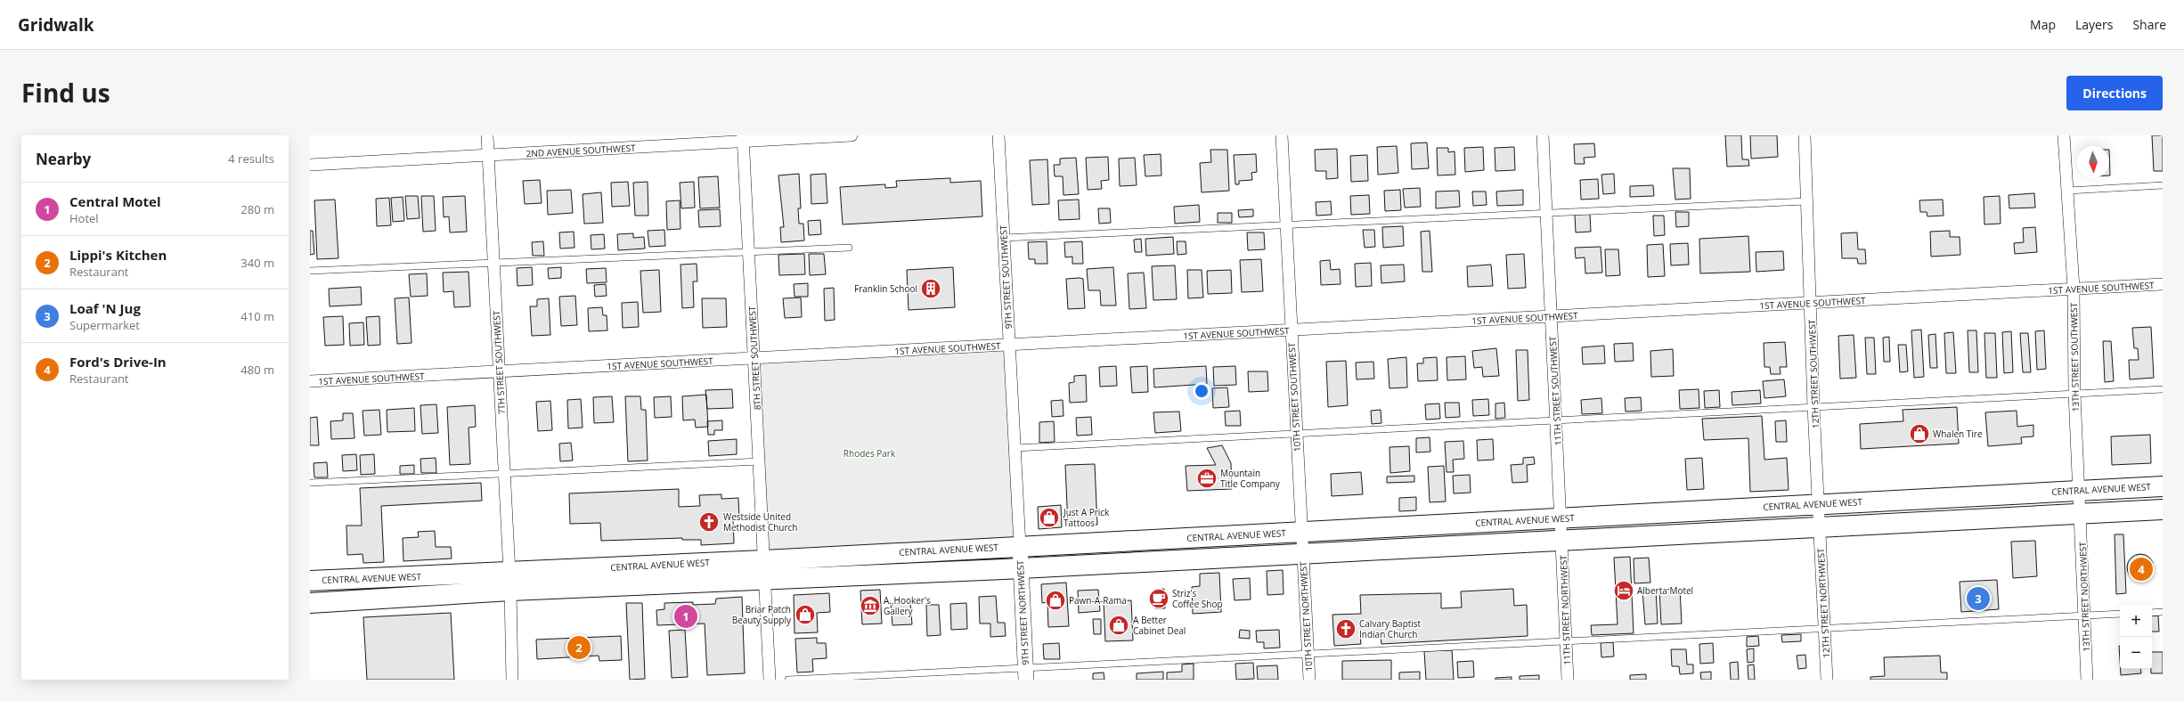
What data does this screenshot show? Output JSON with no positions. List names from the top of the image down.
{
  "streets": {
    "highway": ["CENTRAL AVENUE WEST"],
    "street": [
      "2ND AVENUE SOUTHWEST",
      "9TH STREET SOUTHWEST",
      "1ST AVENUE SOUTHWEST",
      "13TH STREET SOUTHWEST",
      "8TH STREET SOUTHWEST",
      "7TH STREET SOUTHWEST",
      "12TH STREET SOUTHWEST",
      "11TH STREET SOUTHWEST",
      "10TH STREET SOUTHWEST",
      "13TH STREET NORTHWEST",
      "12TH STREET NORTHWEST",
      "11TH STREET NORTHWEST",
      "9TH STREET NORTHWEST",
      "10TH STREET NORTHWEST"
    ]
  },
  "crossings": [
    ["2ND AVENUE SOUTHWEST", "8TH STREET SOUTHWEST"],
    ["2ND AVENUE SOUTHWEST", "7TH STREET SOUTHWEST"],
    ["9TH STREET SOUTHWEST", "1ST AVENUE SOUTHWEST"],
    ["9TH STREET SOUTHWEST", "CENTRAL AVENUE WEST"],
    ["9TH STREET SOUTHWEST", "9TH STREET NORTHWEST"],
    ["1ST AVENUE SOUTHWEST", "13TH STREET SOUTHWEST"],
    ["1ST AVENUE SOUTHWEST", "8TH STREET SOUTHWEST"],
    ["1ST AVENUE SOUTHWEST", "7TH STREET SOUTHWEST"],
    ["1ST AVENUE SOUTHWEST", "12TH STREET SOUTHWEST"],
    ["1ST AVENUE SOUTHWEST", "11TH STREET SOUTHWEST"],
    ["1ST AVENUE SOUTHWEST", "10TH STREET SOUTHWEST"],
    ["13TH STREET SOUTHWEST", "CENTRAL AVENUE WEST"],
    ["13TH STREET SOUTHWEST", "13TH STREET NORTHWEST"],
    ["8TH STREET SOUTHWEST", "CENTRAL AVENUE WEST"],
    ["7TH STREET SOUTHWEST", "CENTRAL AVENUE WEST"],
    ["12TH STREET SOUTHWEST", "CENTRAL AVENUE WEST"],
    ["12TH STREET SOUTHWEST", "12TH STREET NORTHWEST"],
    ["11TH STREET SOUTHWEST", "CENTRAL AVENUE WEST"],
    ["11TH STREET SOUTHWEST", "11TH STREET NORTHWEST"],
    ["10TH STREET SOUTHWEST", "CENTRAL AVENUE WEST"],
    ["10TH STREET SOUTHWEST", "10TH STREET NORTHWEST"],
    ["CENTRAL AVENUE WEST", "13TH STREET NORTHWEST"],
    ["CENTRAL AVENUE WEST", "12TH STREET NORTHWEST"],
    ["CENTRAL AVENUE WEST", "11TH STREET NORTHWEST"],
    ["CENTRAL AVENUE WEST", "9TH STREET NORTHWEST"],
    ["CENTRAL AVENUE WEST", "10TH STREET NORTHWEST"]
  ],
  "parks": ["Rhodes Park"],
  "places": {
    "building": ["Franklin School"],
    "shop": [
      "Whalen Tire",
      "Just A Prick Tattoos",
      "Pawn-A-Rama",
      "Briar Patch Beauty Supply",
      "A Better Cabinet Deal"
    ],
    "office": ["Mountain Title Company"],
    "church": ["Westside United Methodist Church", "Calvary Baptist Indian Church"],
    "hotel": ["Alberta Motel"],
    "cafe": ["Striz's Coffee Shop"],
    "museum": ["A. Hooker's Gallery"]
  },
  "north": "bottom",
  "page": {
    "header": "Gridwalk",
    "nav": ["Map", "Layers", "Share"],
    "title": "Find us",
    "buttons": "Directions",
    "heading": ["Nearby", "4 results"],
    "list": [
      {
        "mark": "1",
        "name": "Central Motel",
        "note": "Hotel",
        "value": "280 m"
      },
      {
        "mark": "2",
        "name": "Lippi's Kitchen",
        "note": "Restaurant",
        "value": "340 m"
      },
      {
        "mark": "3",
        "name": "Loaf 'N Jug",
        "note": "Supermarket",
        "value": "410 m"
      },
      {
        "mark": "4",
        "name": "Ford's Drive-In",
        "note": "Restaurant",
        "value": "480 m"
      }
    ],
    "pins": [
      "4",
      "3",
      "1",
      "2"
    ],
    "map_buttons": ["+", "−"]
  }
}
